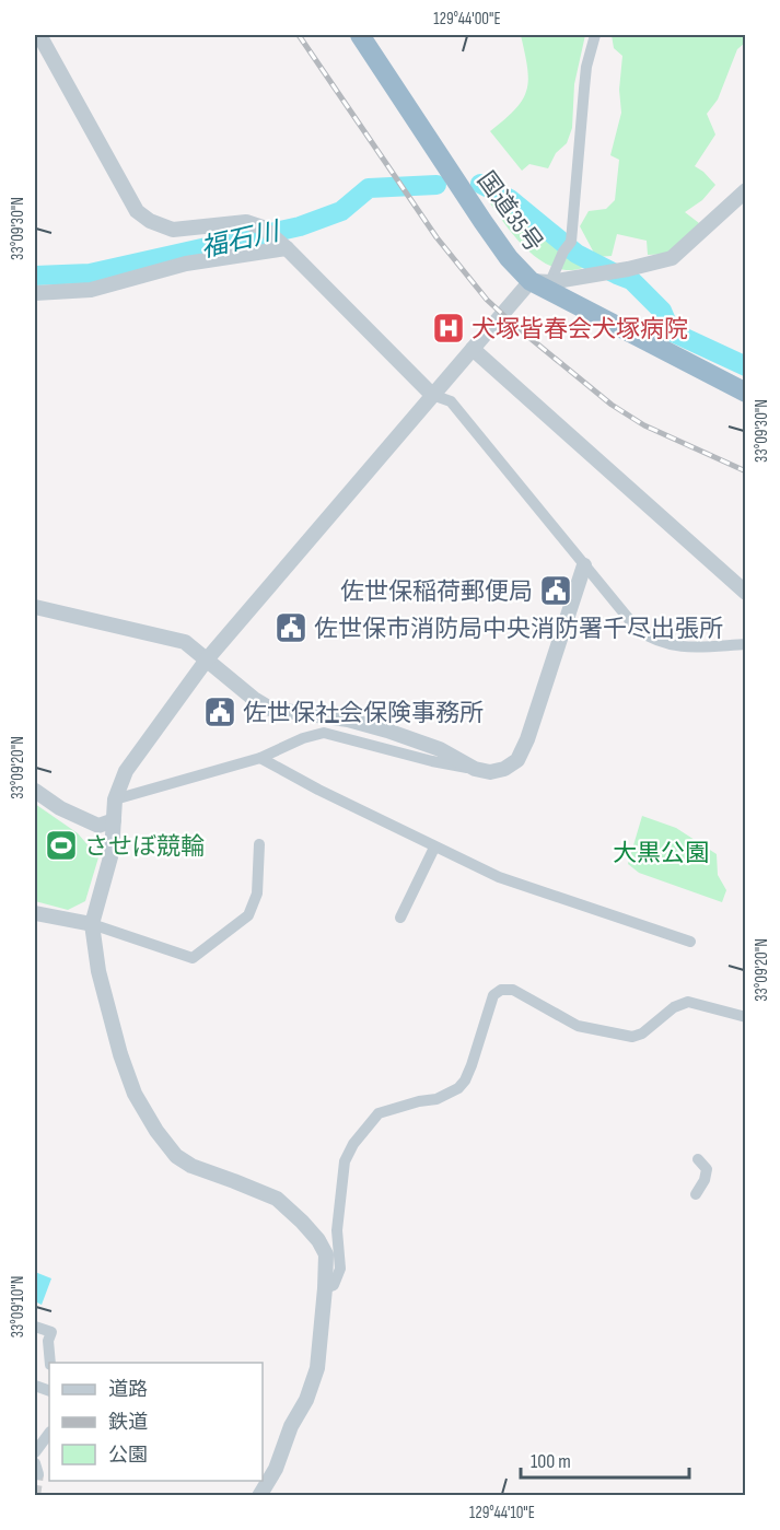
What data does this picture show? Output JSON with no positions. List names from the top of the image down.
{
  "streets": {
    "highway": ["国道35号"]
  },
  "water": ["福石川"],
  "parks": ["大黒公園"],
  "places": {
    "hospital": ["犬塚皆春会犬塚病院"],
    "public building": ["佐世保稲荷郵便局", "佐世保市消防局中央消防署千尽出張所", "佐世保社会保険事務所"],
    "sports": ["させぼ競輪"]
  },
  "legend": ["道路", "鉄道", "公園"],
  "scale_bar": "100 m",
  "coordinates": [
    "129°44'00\"E",
    "33°09'30\"N",
    "33°09'20\"N",
    "33°09'10\"N",
    "129°44'10\"E"
  ]
}
